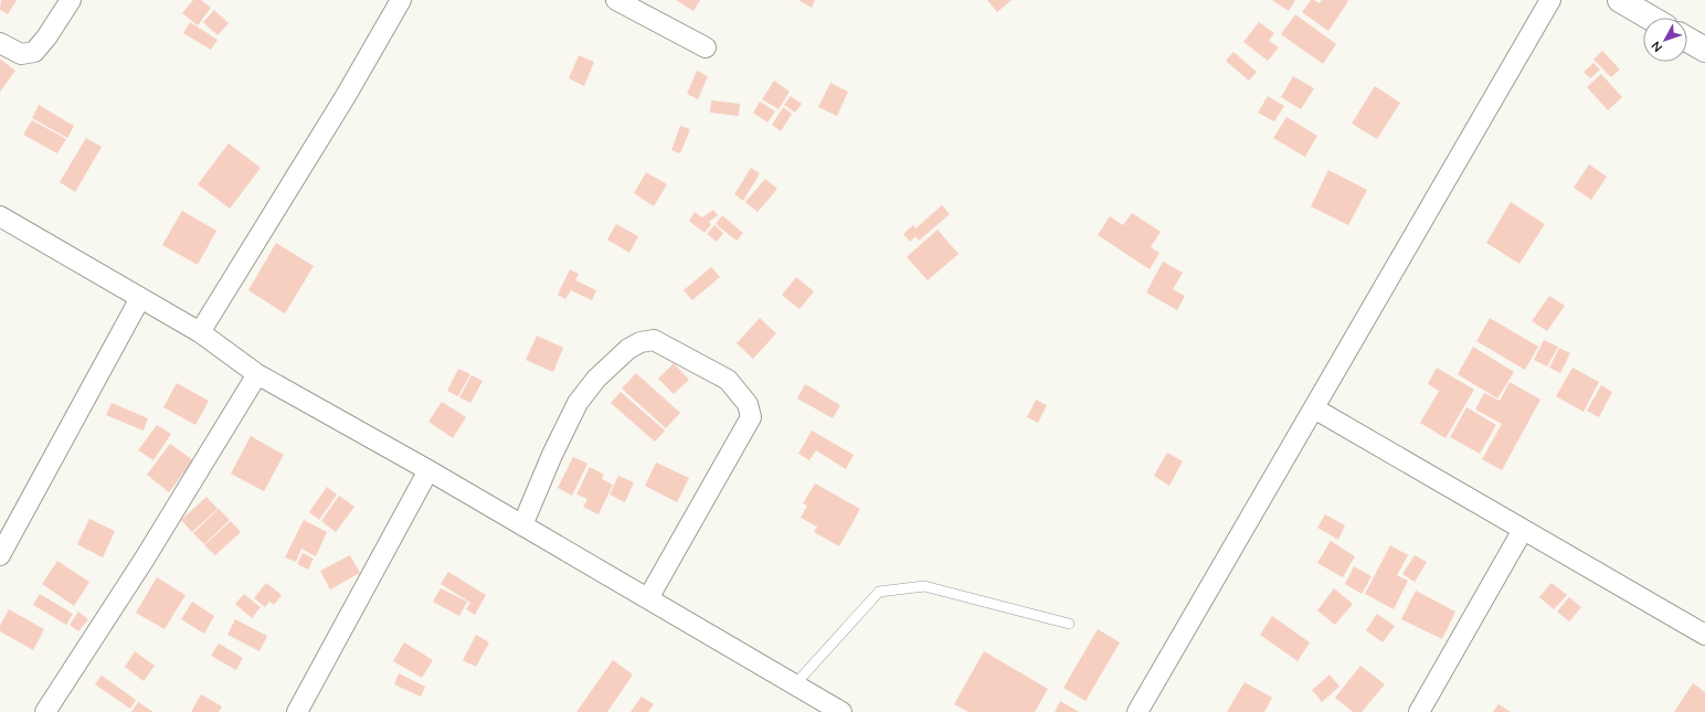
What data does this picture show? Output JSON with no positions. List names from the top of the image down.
{
  "north": "bottom left"
}
